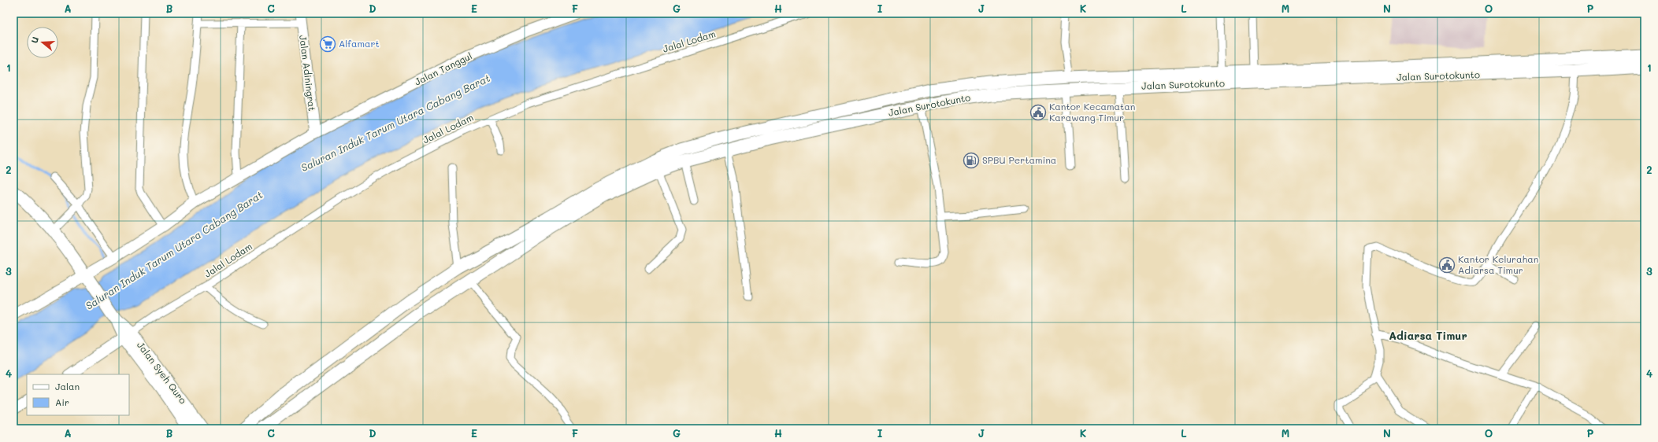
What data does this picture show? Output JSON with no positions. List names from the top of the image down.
{
  "streets": {
    "main road": ["Jalan Surotokunto", "Jalan Syeh Quro"],
    "street": ["Jalal Lodam", "Jalan Tanggul", "Jalan Adiningrat"]
  },
  "crossings": [
    ["Jalal Lodam", "Jalan Syeh Quro"],
    ["Jalan Tanggul", "Jalan Adiningrat"],
    ["Jalan Tanggul", "Jalan Syeh Quro"]
  ],
  "districts": ["Adiarsa Timur"],
  "water": ["Saluran Induk Tarum Utara Cabang Barat"],
  "places": {
    "supermarket": ["Alfamart"],
    "public building": ["Kantor Kecamatan Karawang Timur", "Kantor Kelurahan Adiarsa Timur"],
    "fuel station": ["SPBU Pertamina"]
  },
  "legend": ["Jalan", "Air"],
  "north": "left",
  "grid": {
    "columns": [
      "A",
      "B",
      "C",
      "D",
      "E",
      "F",
      "G",
      "H",
      "I",
      "J",
      "K",
      "L",
      "M",
      "N",
      "O",
      "P"
    ],
    "rows": [
      "1",
      "2",
      "3",
      "4"
    ]
  }
}
